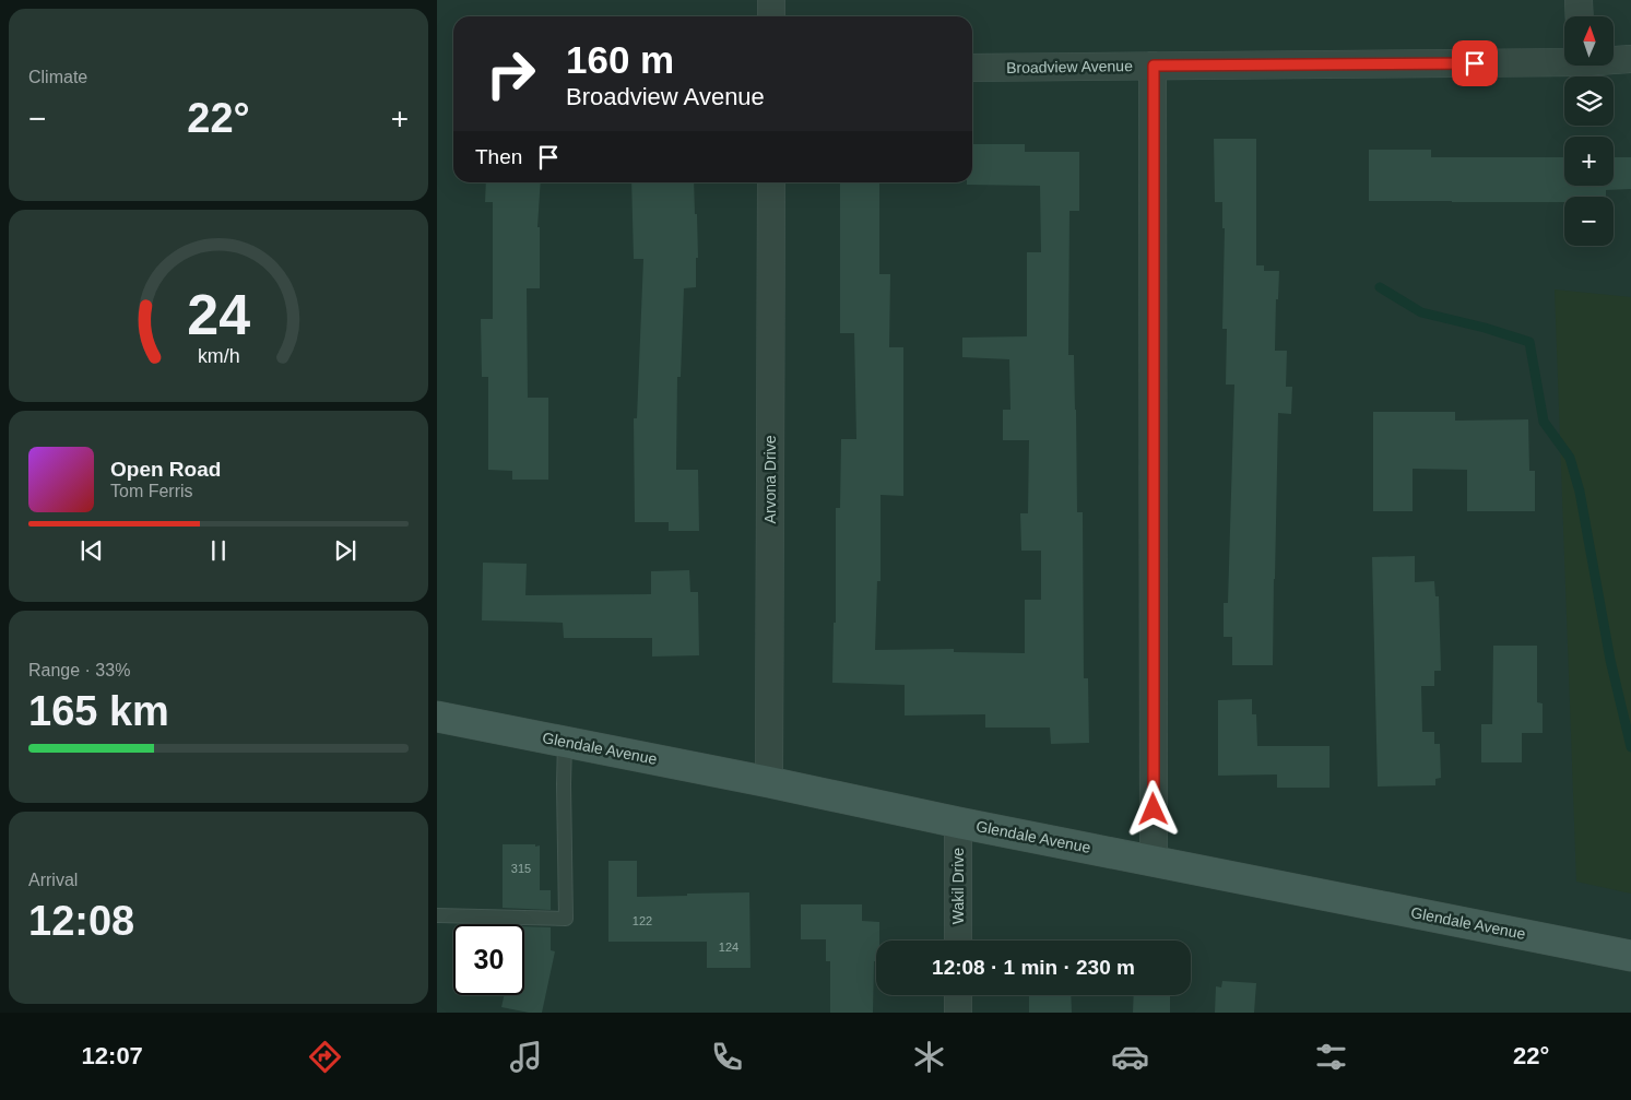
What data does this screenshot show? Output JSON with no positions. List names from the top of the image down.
{
  "streets": {
    "main road": ["Glendale Avenue"],
    "street": ["Broadview Avenue", "Arvona Drive", "Wakil Drive"]
  },
  "crossings": [
    ["Arvona Drive", "Glendale Avenue"],
    ["Glendale Avenue", "Wakil Drive"]
  ],
  "house_numbers": ["315", "122", "124"],
  "north": "top",
  "page": {
    "tile": [
      "Climate",
      ["Range · 33%", "165 km"],
      ["Arrival", "12:08"]
    ],
    "map_buttons": ["+", "−"],
    "turn": ["160 m", "Broadview Avenue"],
    "heat": ["−", "22°", "+"],
    "then": "Then",
    "song": ["Open Road", "Tom Ferris"],
    "limit": "30",
    "trip": "12:08 · 1 min · 230 m",
    "tabs": ["12:07", "22°"],
    "gauge": ["24", "km/h"]
  }
}
